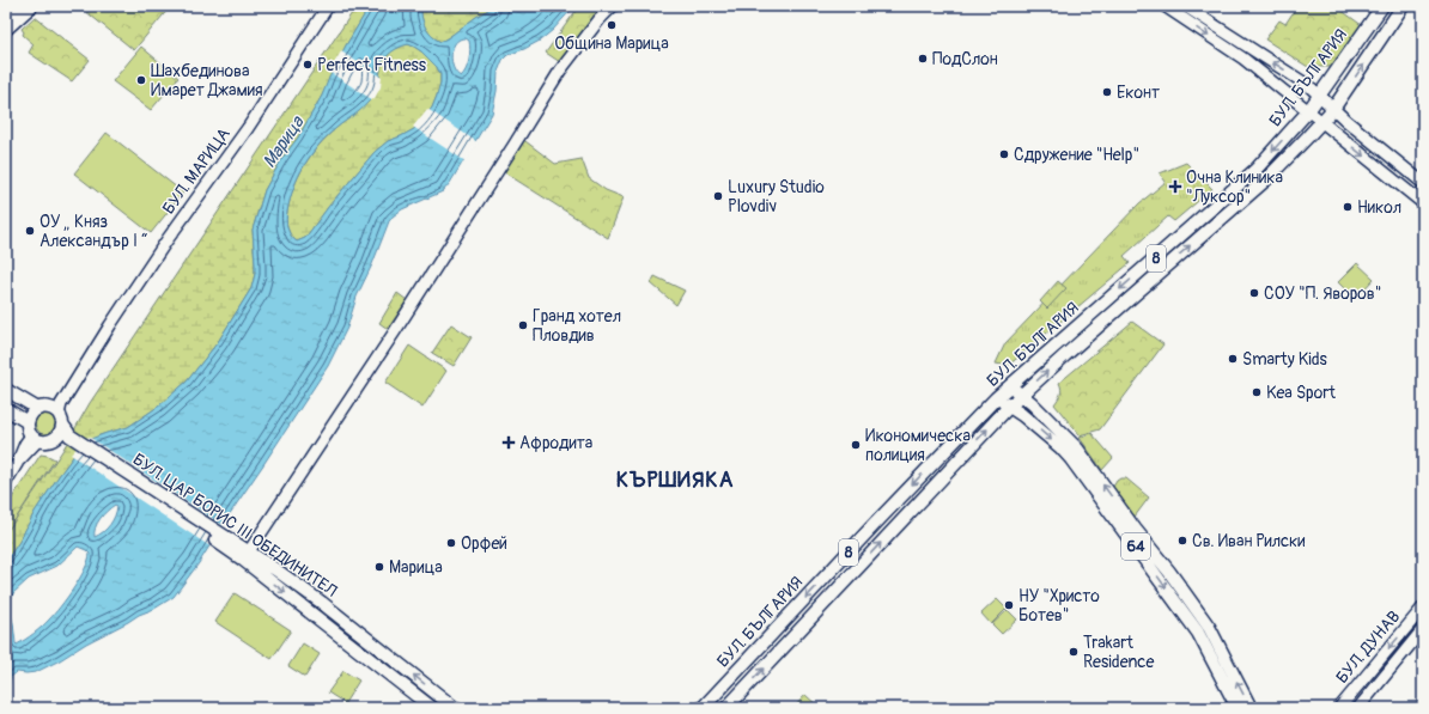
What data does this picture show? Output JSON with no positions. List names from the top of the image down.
{
  "streets": {
    "main road": [
      "БУЛ. БЪЛГАРИЯ",
      "8",
      "БУЛ. ЦАР БОРИС III ОБЕДИНИТЕЛ",
      "64"
    ],
    "street": ["БУЛ. МАРИЦА", "БУЛ. ДУНАВ"]
  },
  "crossings": [
    ["БУЛ. БЪЛГАРИЯ", "64"],
    ["БУЛ. МАРИЦА", "БУЛ. ЦАР БОРИС III ОБЕДИНИТЕЛ"]
  ],
  "districts": ["КЪРШИЯКА"],
  "water": ["Марица"],
  "places": {
    "other": [
      "Община Марица",
      "ПодСлон",
      "Perfect Fitness",
      "Шахбединова Имарет Джамия",
      "Еконт",
      "Сдружение \"Help\"",
      "Luxury Studio Plovdiv",
      "Никол",
      "ОУ „ Княз Александър I “",
      "СОУ \"П. Яворов\"",
      "Гранд хотел Пловдив",
      "Smarty Kids",
      "Kea Sport",
      "Икономическа полиция",
      "Св. Иван Рилски",
      "Орфей",
      "Марица",
      "НУ \"Христо Ботев\"",
      "Trakart Residence"
    ],
    "health": ["Очна Клиника \"Луксор\"", "Афродита"]
  }
}
